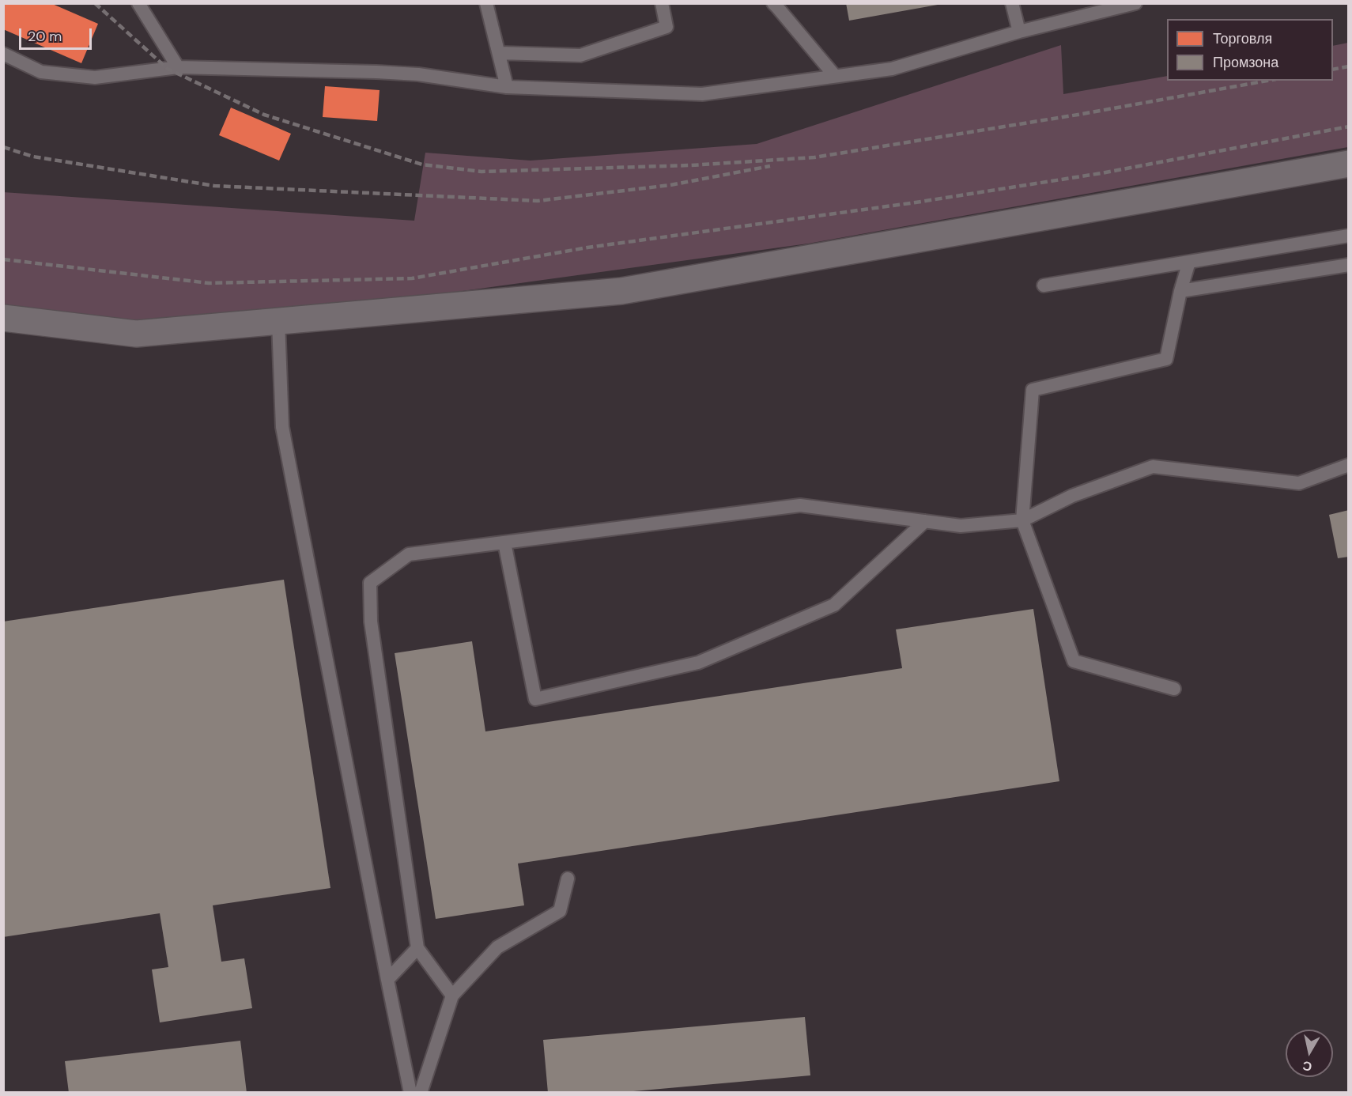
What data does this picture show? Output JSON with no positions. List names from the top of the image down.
{
  "legend": ["Торговля", "Промзона"],
  "scale_bar": "20 m",
  "north": "bottom"
}
